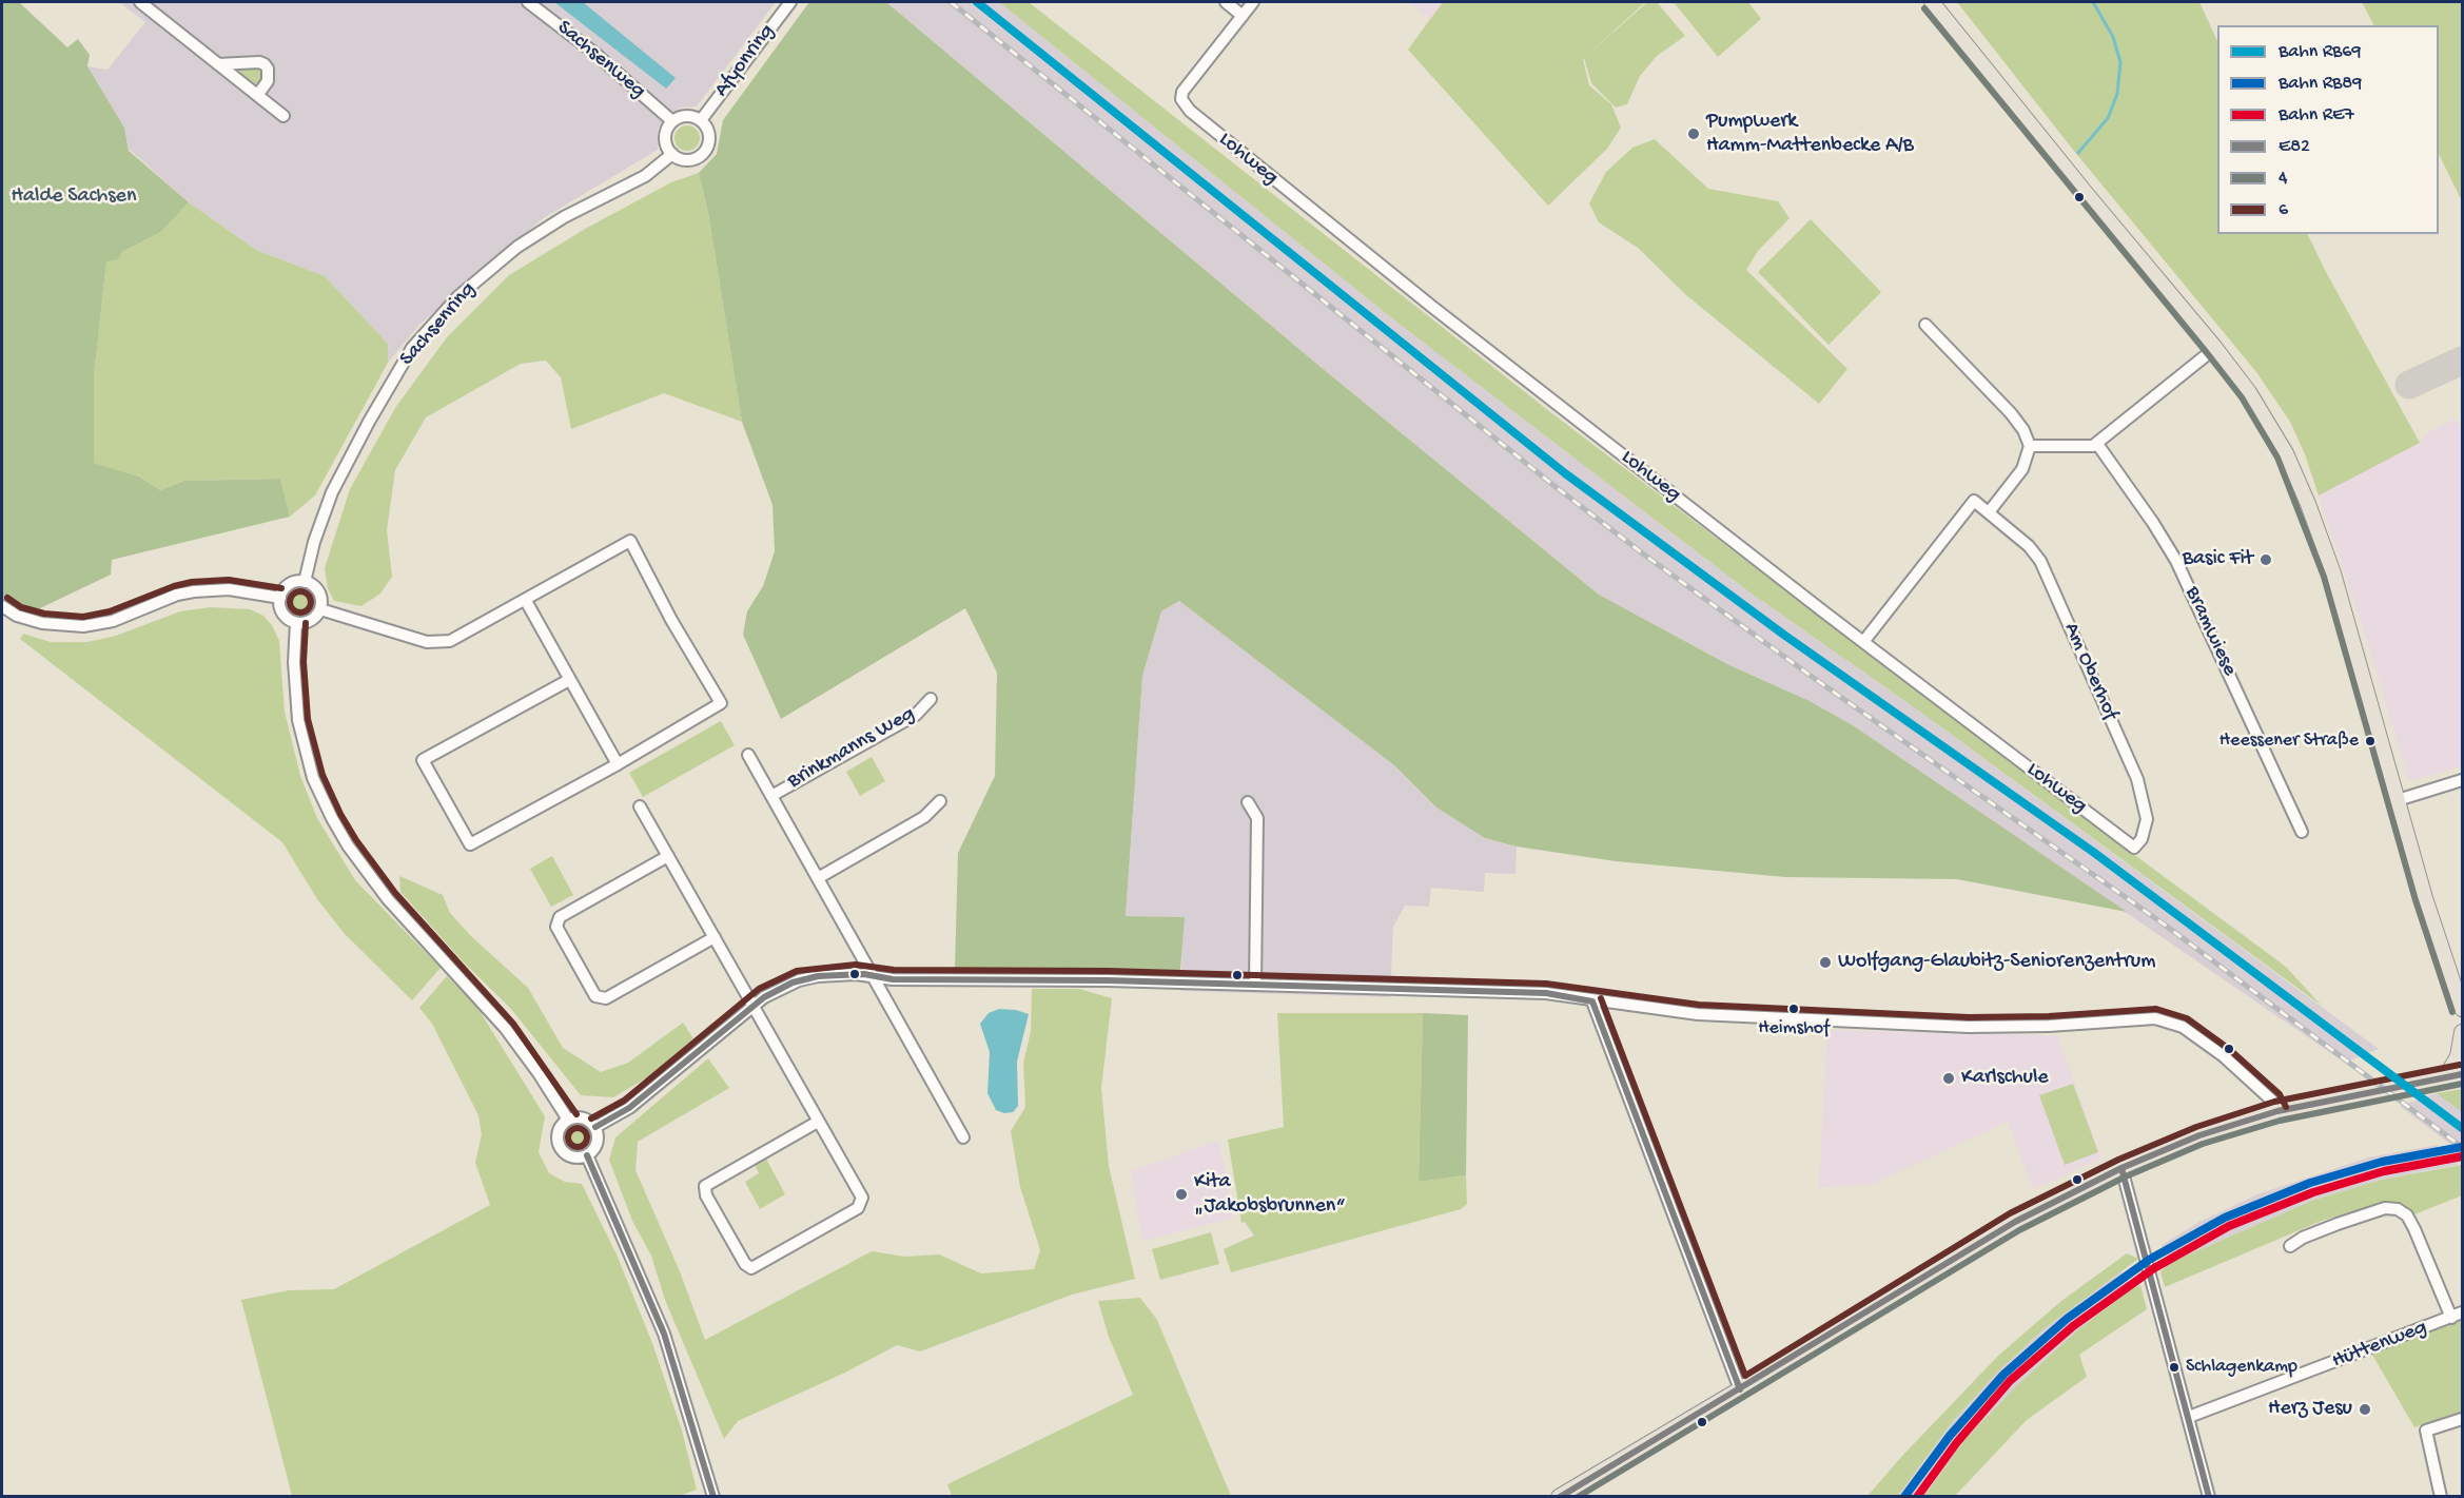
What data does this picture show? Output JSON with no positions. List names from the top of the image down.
{
  "streets": {
    "street": [
      "Sachsenweg",
      "Afyonring",
      "Lohweg",
      "Sachsenring",
      "Bramwiese",
      "Am Oberhof",
      "Brinkmanns Weg",
      "Hüttenweg"
    ]
  },
  "crossings": [
    ["Sachsenweg", "Afyonring"],
    ["Sachsenweg", "Sachsenring"],
    ["Afyonring", "Sachsenring"],
    ["Lohweg", "Am Oberhof"]
  ],
  "parks": ["Halde Sachsen"],
  "places": [
    "Pumpwerk Hamm-Mattenbecke A/B",
    "Basic Fit",
    "Heessener Straße",
    "Wolfgang-Glaubitz-Seniorenzentrum",
    "Heimshof",
    "Karlschule",
    "Kita „Jakobsbrunnen“",
    "Schlagenkamp",
    "Herz Jesu"
  ],
  "lines": [
    "rail line RB69",
    "transit line 4",
    "transit line 6",
    "transit line E82",
    "rail line RB89",
    "rail line RE7"
  ],
  "legend": [
    "Bahn RB69",
    "Bahn RB89",
    "Bahn RE7",
    "E82",
    "4",
    "6"
  ]
}
